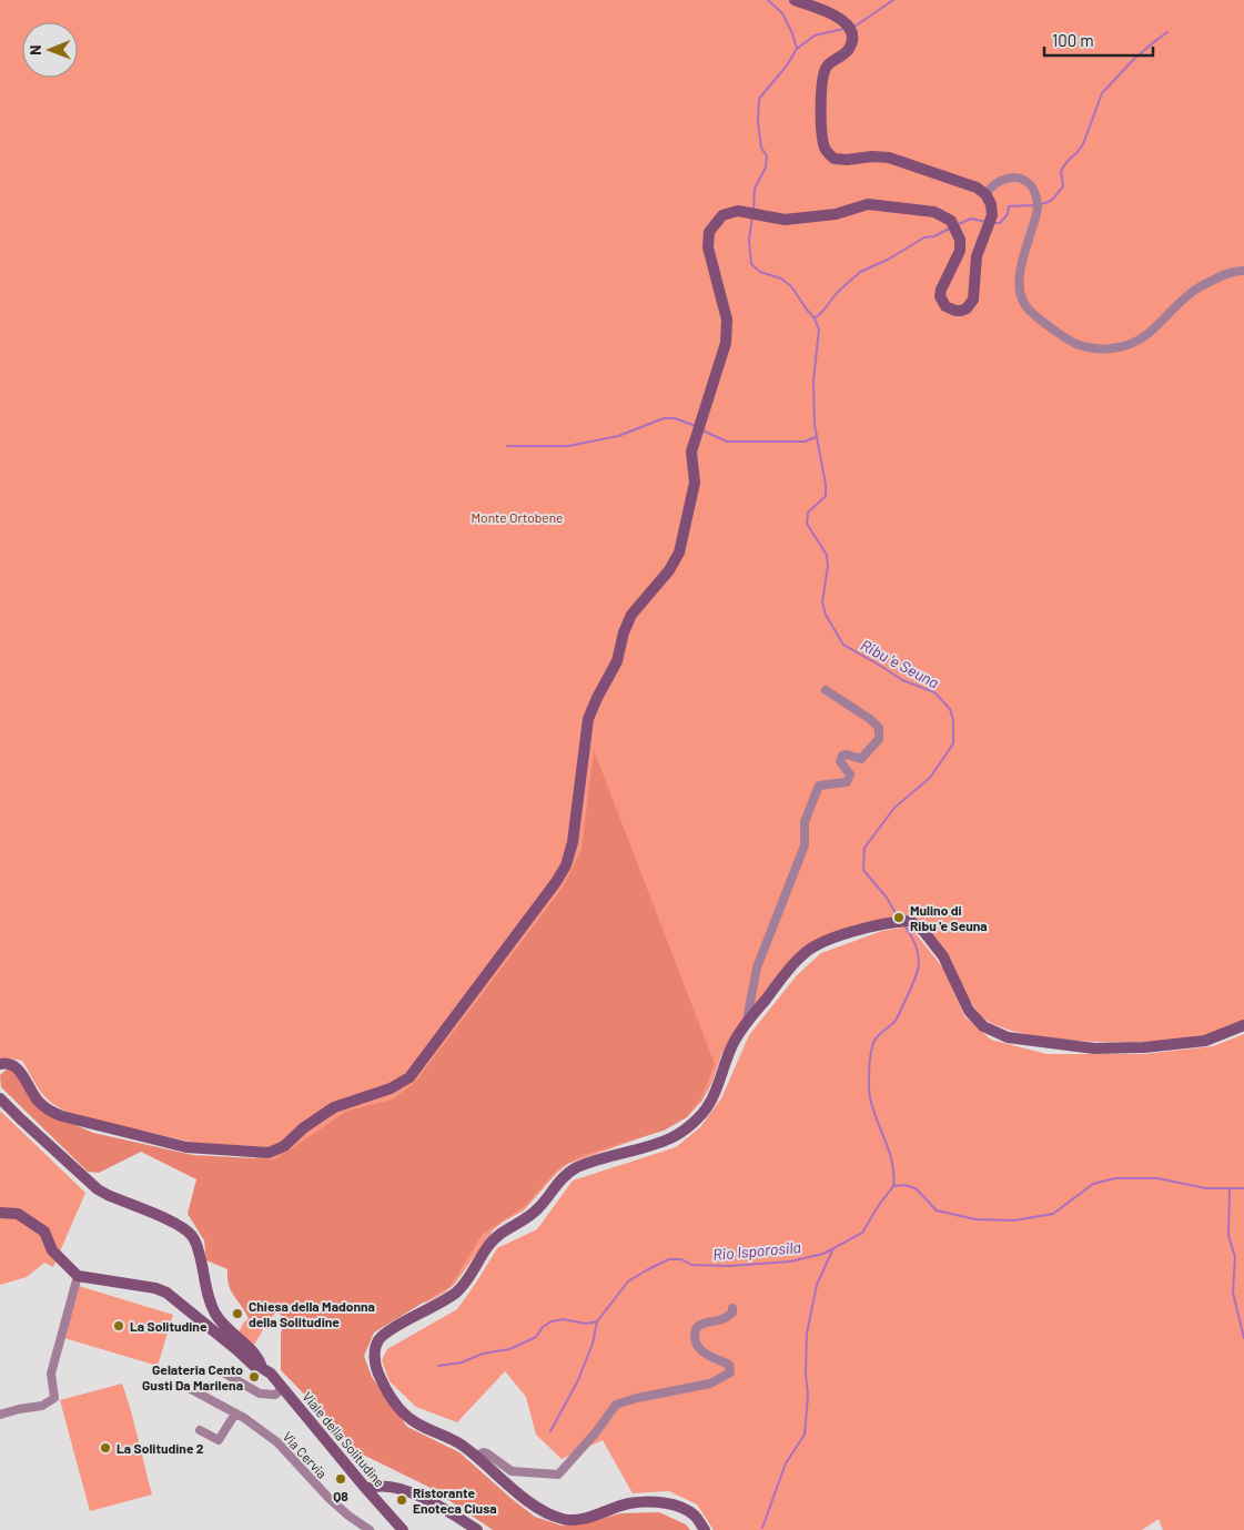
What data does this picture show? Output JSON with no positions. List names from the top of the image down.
{
  "streets": {
    "street": ["Viale della Solitudine", "Via Cervia"]
  },
  "water": ["Ribu 'e Seuna", "Rio Isporosila"],
  "parks": ["Monte Ortobene"],
  "places": [
    "Mulino di Ribu 'e Seuna",
    "Chiesa della Madonna della Solitudine",
    "La Solitudine",
    "Gelateria Cento Gusti Da Marilena",
    "La Solitudine 2",
    "Q8",
    "Ristorante Enoteca Ciusa"
  ],
  "scale_bar": "100 m",
  "north": "left"
}
